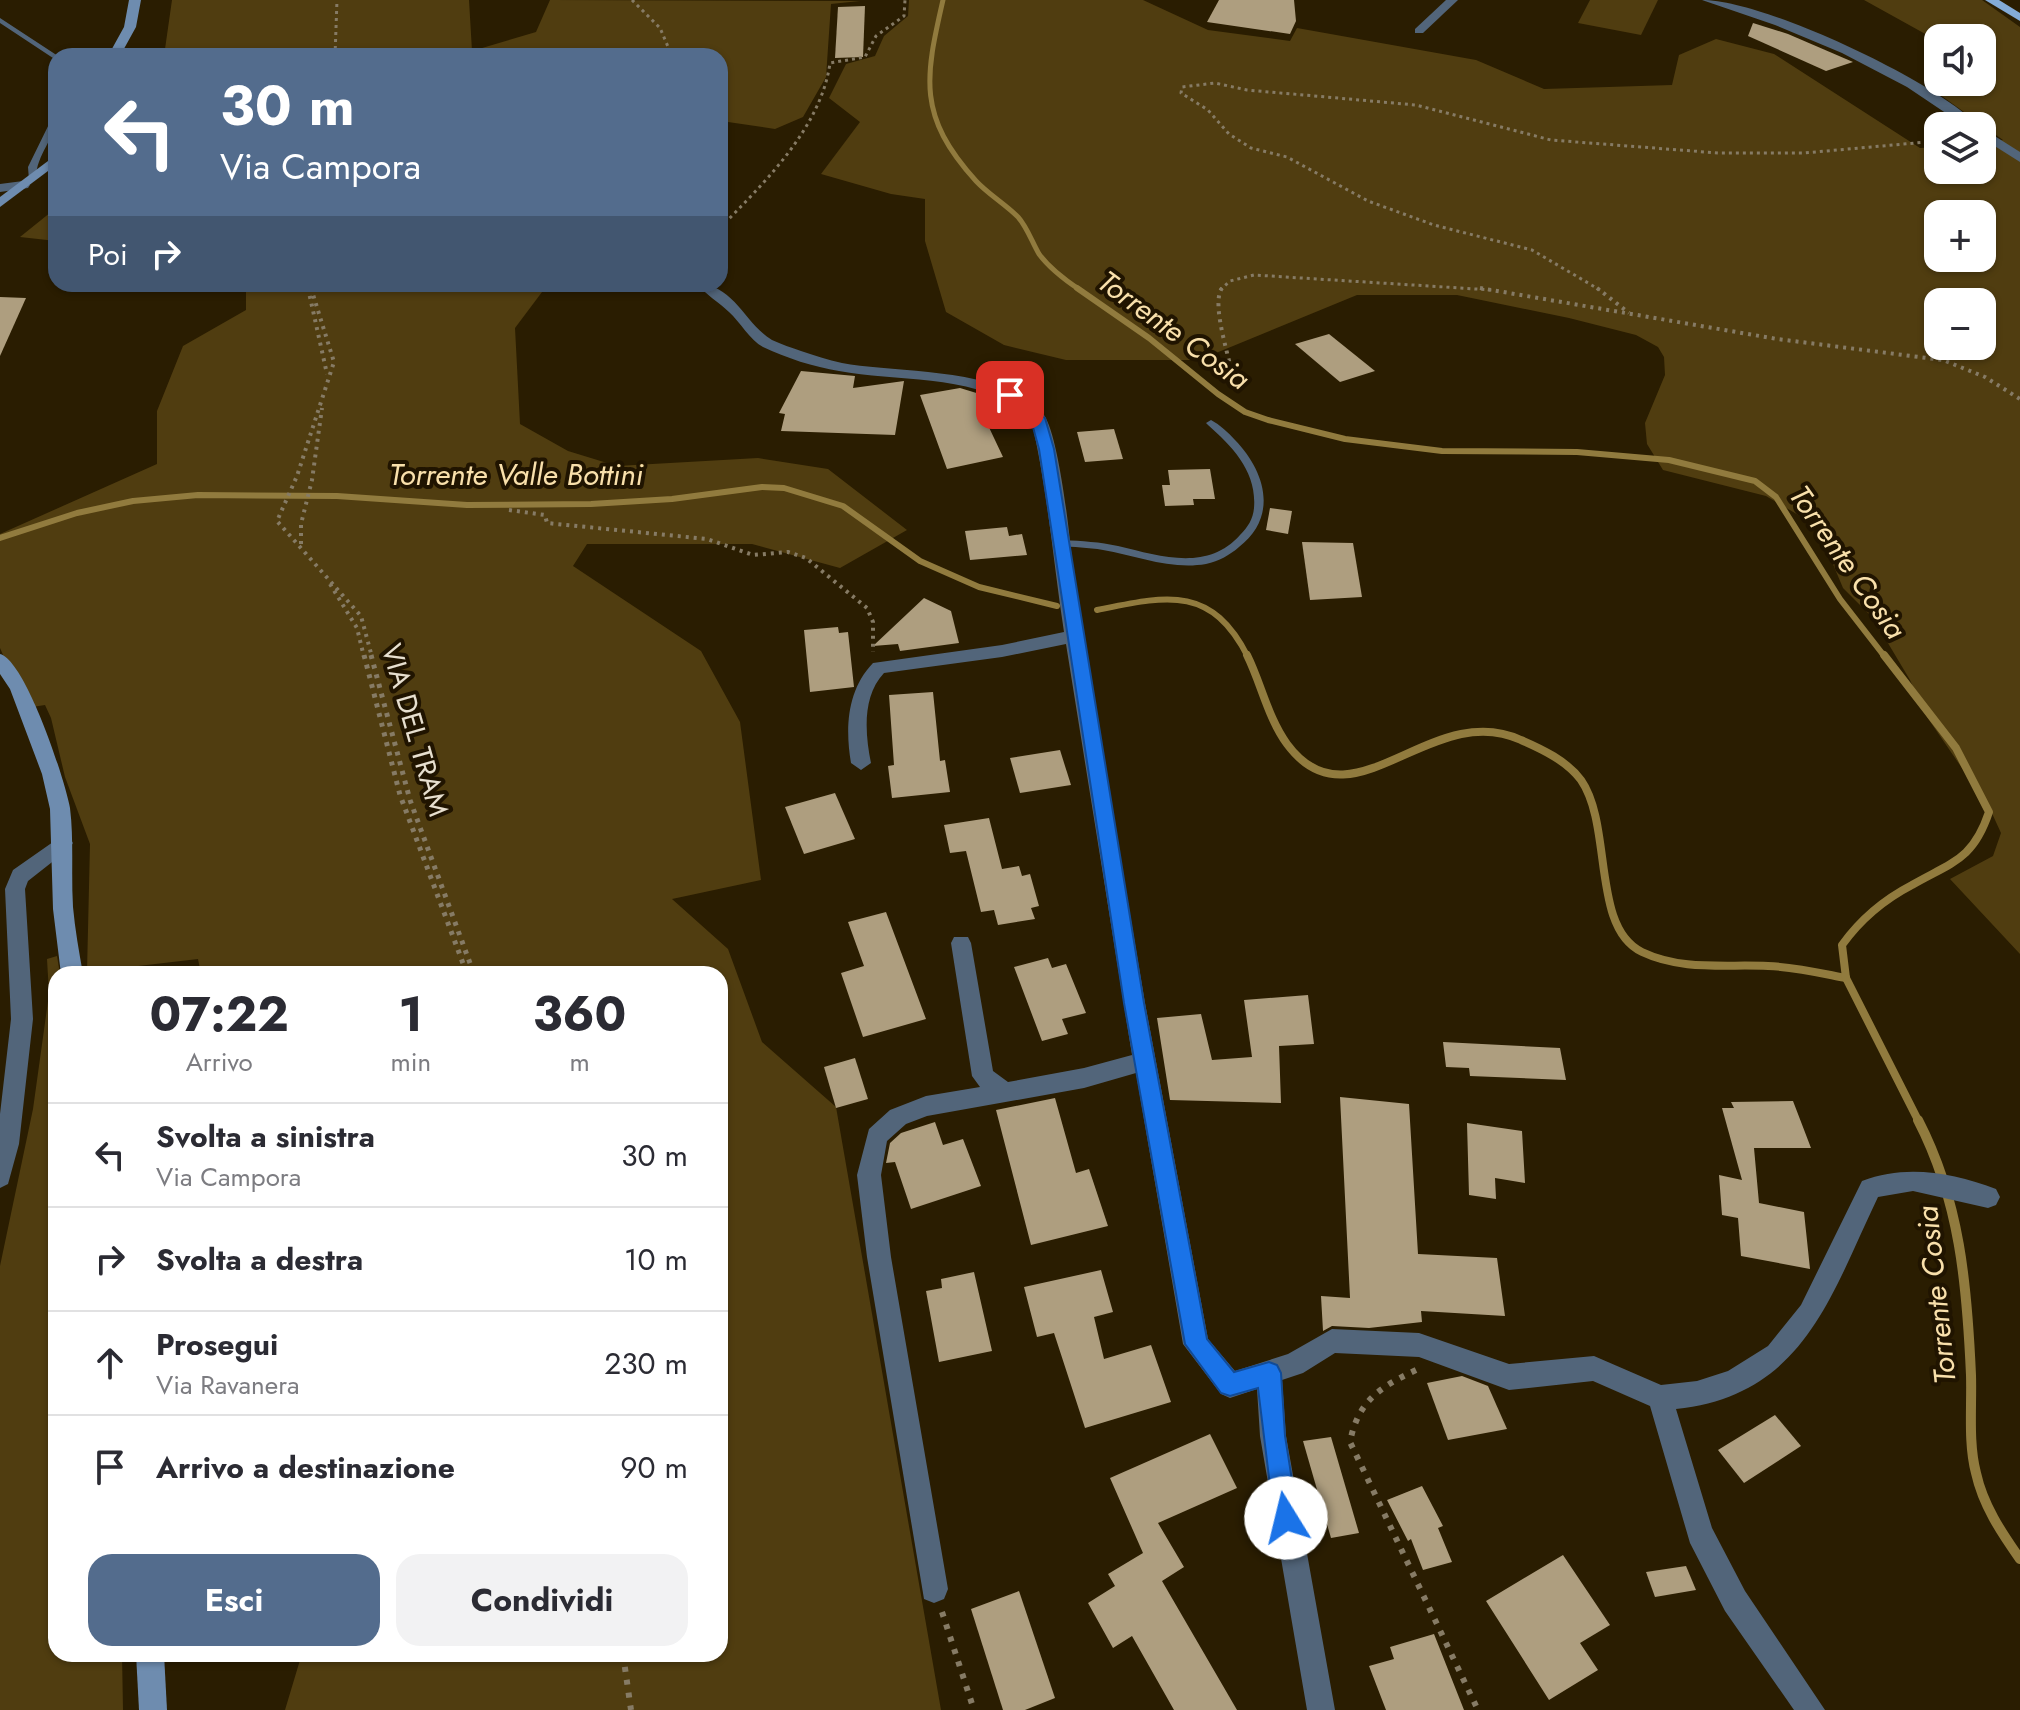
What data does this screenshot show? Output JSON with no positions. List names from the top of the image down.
{
  "streets": {
    "path": ["VIA DEL TRAM"]
  },
  "water": ["Torrente Cosia", "Torrente Valle Bottini"],
  "page": {
    "map_buttons": ["+", "−"],
    "turn": ["30 m", "Via Campora"],
    "then": "Poi",
    "eta": [
      "07:22",
      "Arrivo",
      "1",
      "min",
      "360",
      "m"
    ],
    "list": [
      {
        "name": "Svolta a sinistra",
        "note": "Via Campora",
        "value": "30 m"
      },
      {
        "name": "Svolta a destra",
        "value": "10 m"
      },
      {
        "name": "Prosegui",
        "note": "Via Ravanera",
        "value": "230 m"
      },
      {
        "name": "Arrivo a destinazione",
        "value": "90 m"
      }
    ],
    "buttons": ["Esci", "Condividi"]
  }
}
